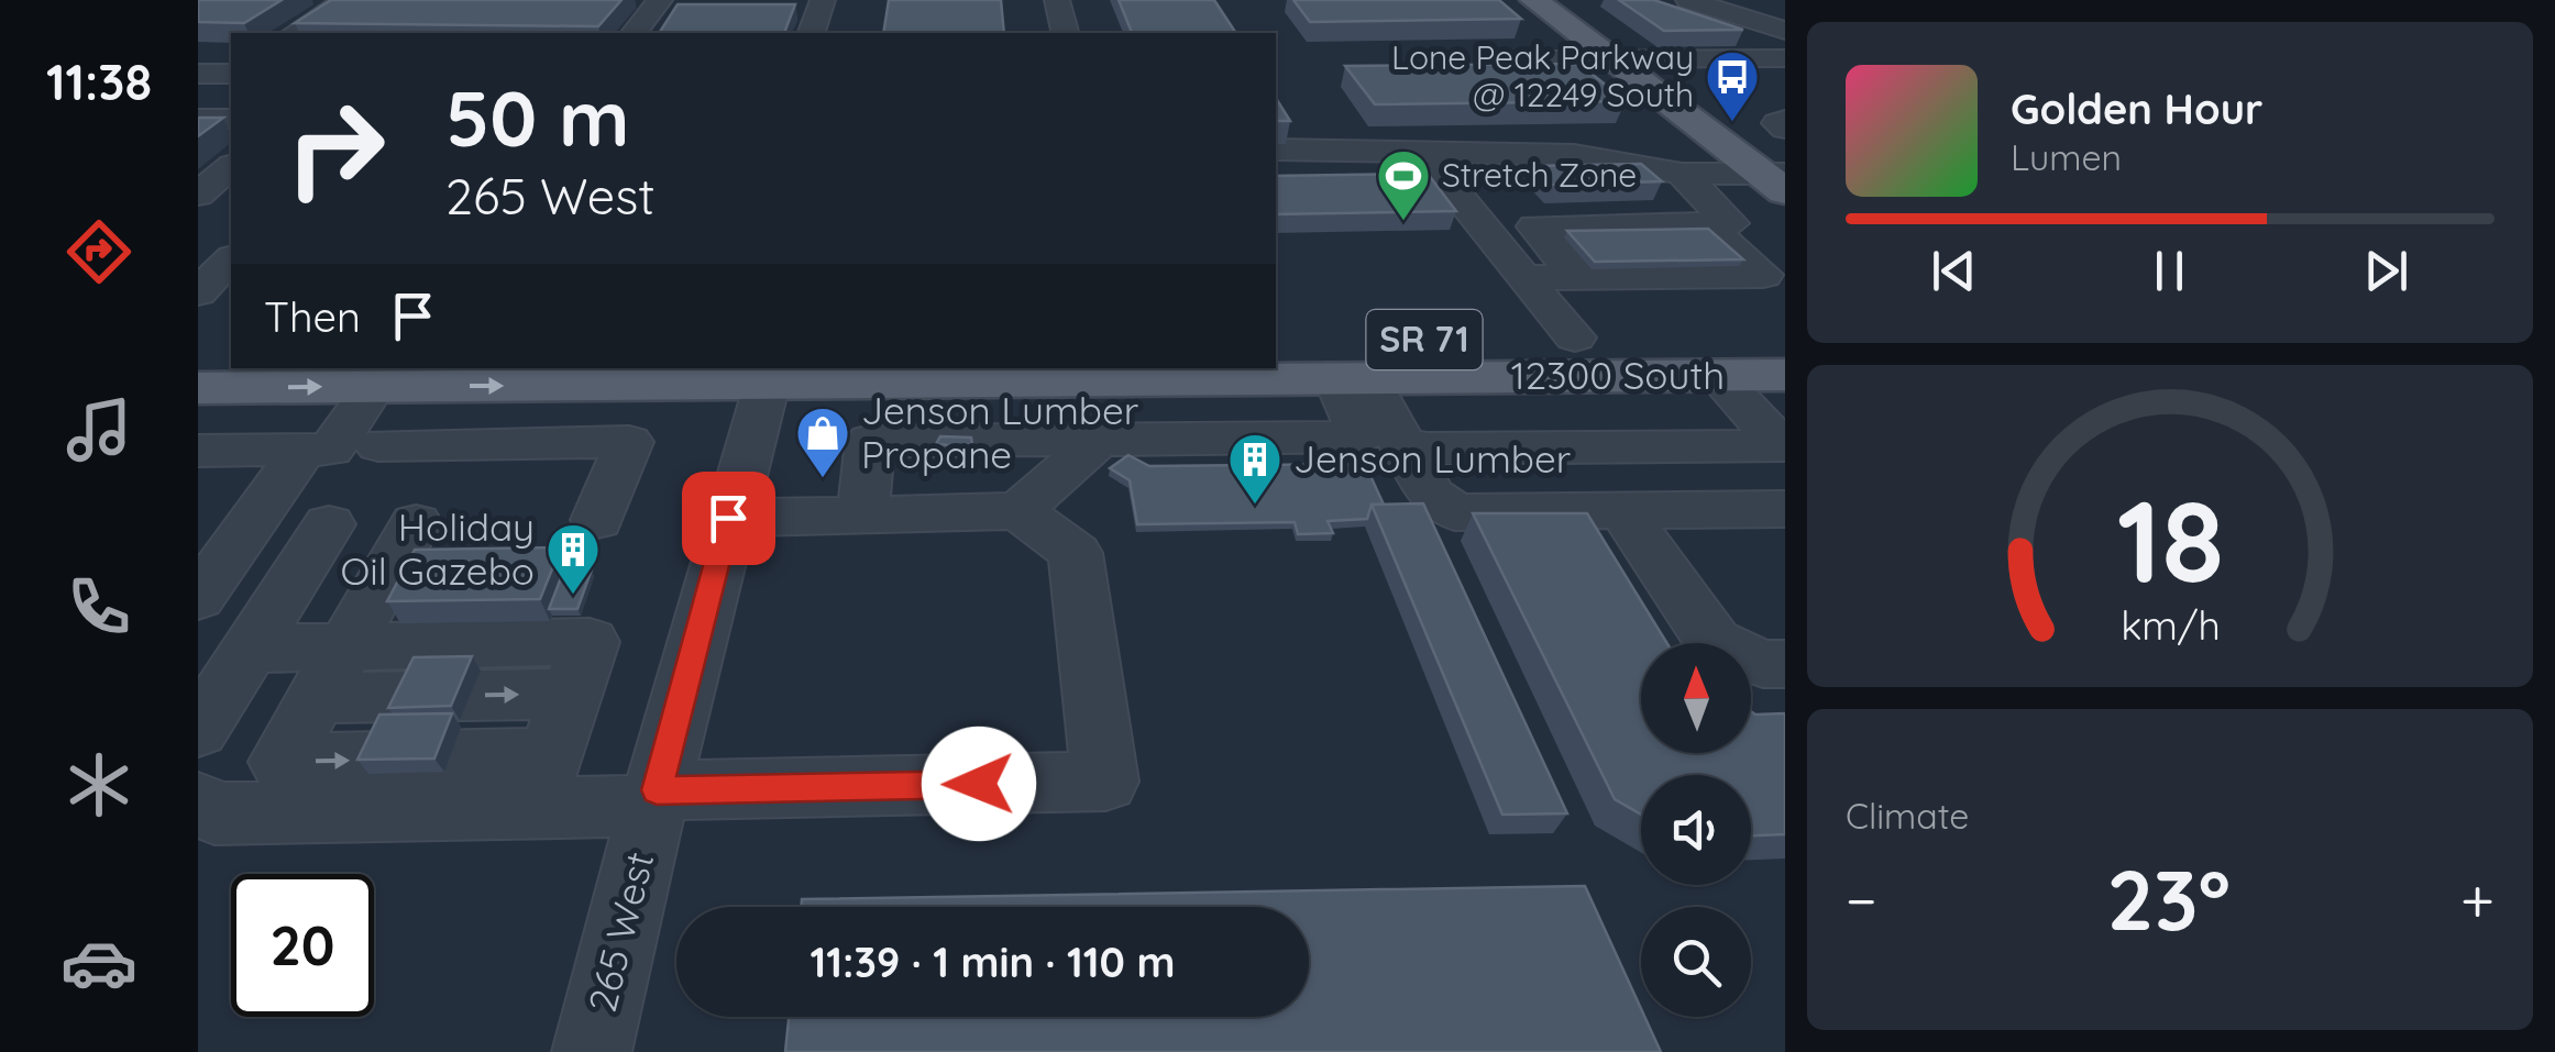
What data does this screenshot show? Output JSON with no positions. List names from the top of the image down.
{
  "streets": {
    "main road": ["SR 71", "12300 South"],
    "street": ["265 West"]
  },
  "crossings": [
    ["12300 South", "265 West"]
  ],
  "places": {
    "bus stop": ["Lone Peak Parkway @ 12249 South"],
    "sports": ["Stretch Zone"],
    "shop": ["Jenson Lumber Propane"],
    "building": ["Jenson Lumber", "Holiday Oil Gazebo"]
  },
  "north": "top",
  "page": {
    "tabs": "11:38",
    "turn": ["50 m", "265 West"],
    "song": ["Golden Hour", "Lumen"],
    "then": "Then",
    "tile": "Climate",
    "heat": ["−", "23°", "+"],
    "limit": "20",
    "trip": "11:39 · 1 min · 110 m",
    "gauge": ["18", "km/h"]
  }
}
